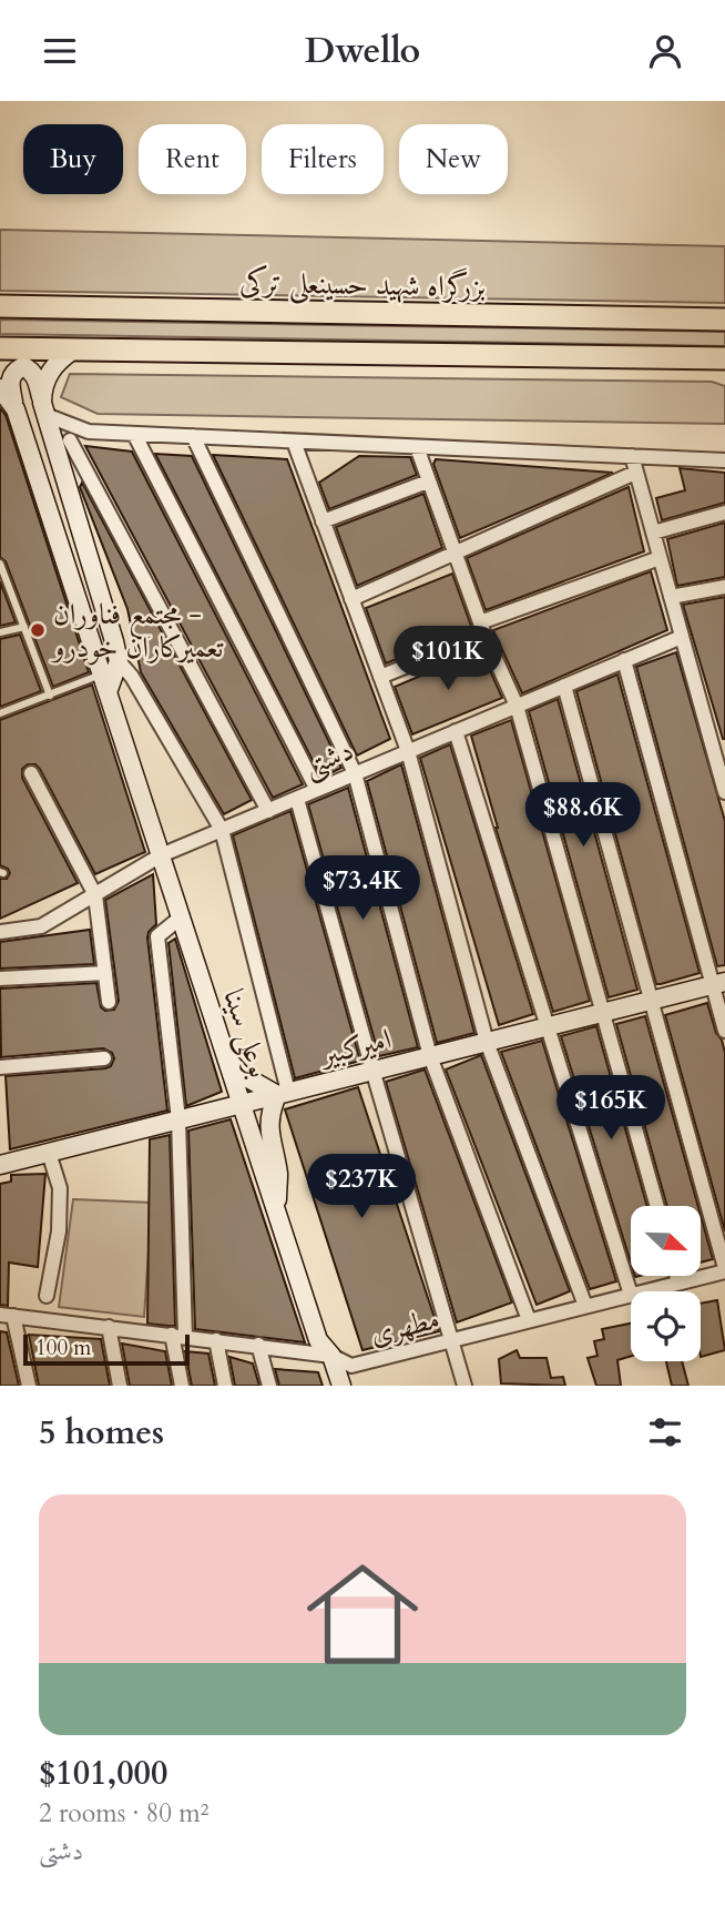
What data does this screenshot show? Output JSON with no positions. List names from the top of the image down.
{
  "streets": {
    "highway": ["بزرگراه شهید حسینعلی ترکی"],
    "main road": ["بوعلی سینا", "امیرکبیر"],
    "street": ["دشتی", "مطهری"]
  },
  "crossings": [
    ["دشتی", "بوعلی سینا"],
    ["بوعلی سینا", "امیرکبیر"],
    ["بوعلی سینا", "مطهری"]
  ],
  "places": ["مجتمع فناوران - تعمیرکاران خودرو"],
  "scale_bar": "100 m",
  "north": "bottom right",
  "page": {
    "header": "Dwello",
    "chip": [
      "Buy",
      "Rent",
      "Filters",
      "New"
    ],
    "price": [
      "$101K",
      "$88.6K",
      "$73.4K",
      "$165K",
      "$237K"
    ],
    "scale": "100 m",
    "heading": "5 homes",
    "list": [
      {
        "name": "$101,000",
        "note": "2 rooms · 80 m² · دشتی"
      }
    ]
  }
}
